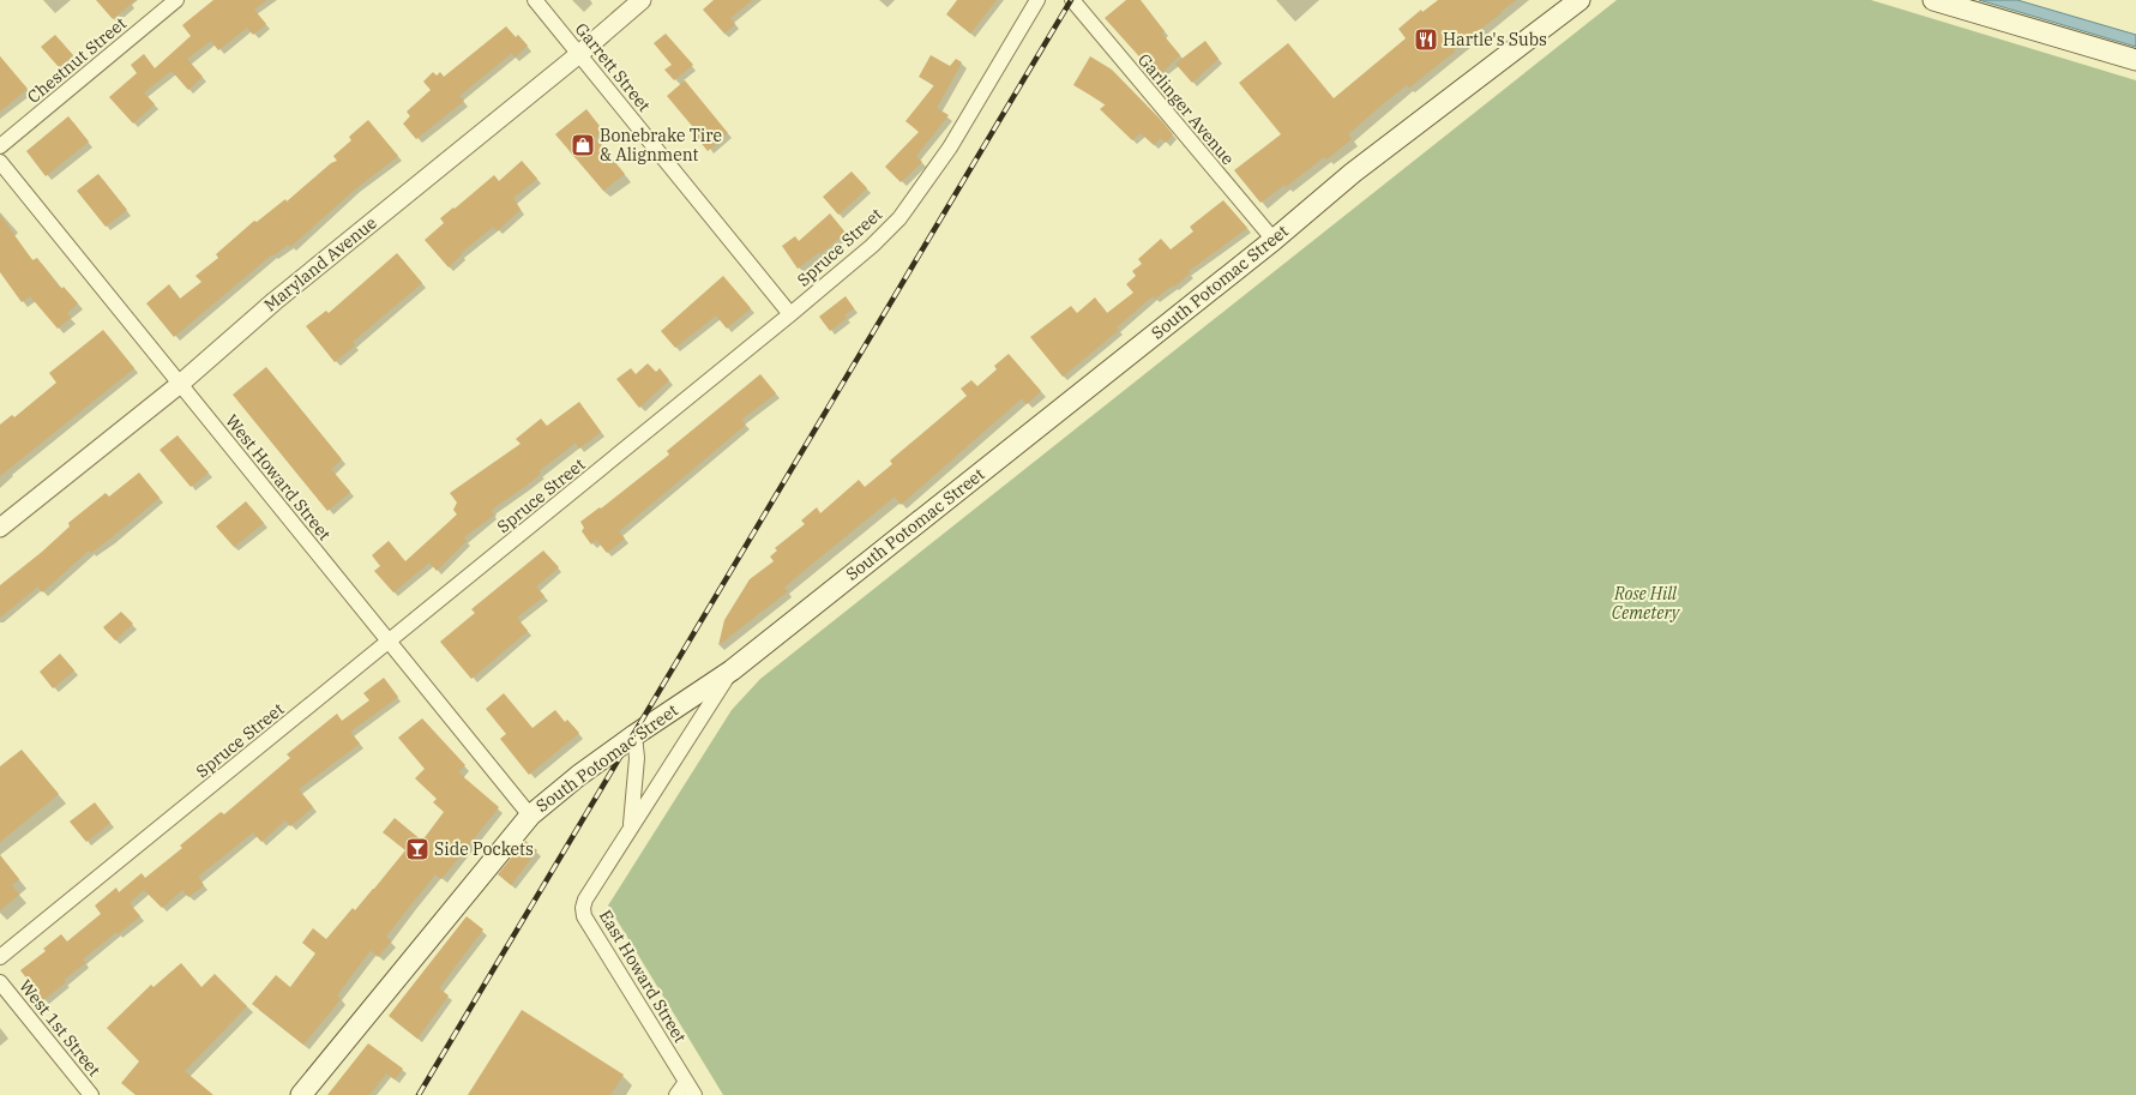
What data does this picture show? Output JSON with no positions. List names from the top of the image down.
{
  "streets": {
    "main road": ["South Potomac Street"],
    "street": [
      "Chestnut Street",
      "Garrett Street",
      "Garlinger Avenue",
      "Spruce Street",
      "Maryland Avenue",
      "West Howard Street",
      "East Howard Street",
      "West 1st Street"
    ]
  },
  "crossings": [
    ["Garrett Street", "Spruce Street"],
    ["Garrett Street", "Maryland Avenue"],
    ["Garlinger Avenue", "South Potomac Street"],
    ["Spruce Street", "West Howard Street"],
    ["Maryland Avenue", "West Howard Street"],
    ["South Potomac Street", "West Howard Street"],
    ["South Potomac Street", "East Howard Street"]
  ],
  "parks": ["Rose Hill Cemetery"],
  "places": {
    "restaurant": ["Hartle's Subs"],
    "shop": ["Bonebrake Tire & Alignment"],
    "bar": ["Side Pockets"]
  }
}
